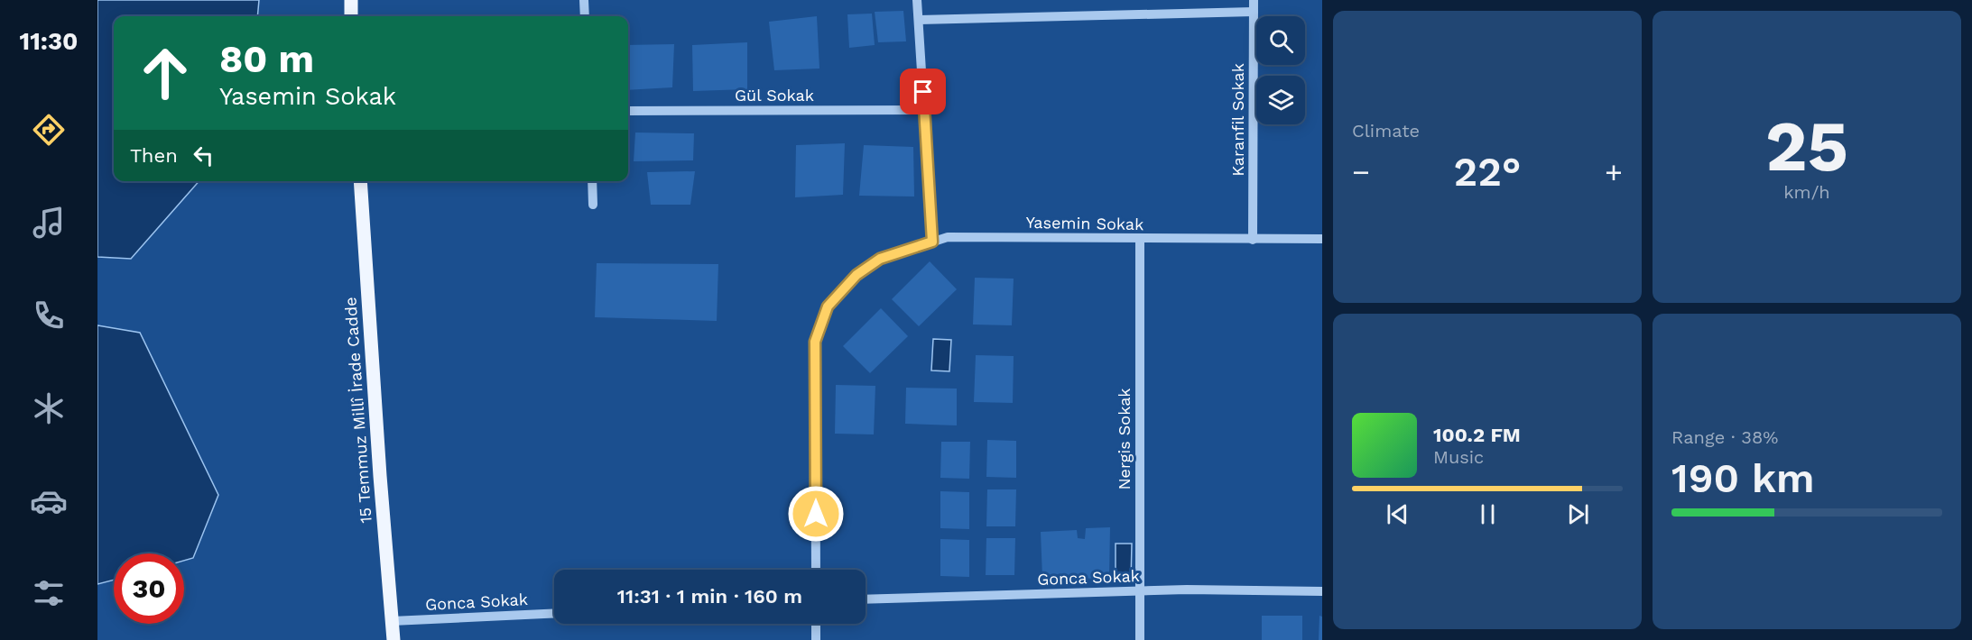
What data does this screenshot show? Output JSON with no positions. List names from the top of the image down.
{
  "streets": {
    "main road": ["15 Temmuz Millî İrade Cadde"],
    "street": [
      "Gül Sokak",
      "Karanfil Sokak",
      "Yasemin Sokak",
      "Nergis Sokak",
      "Gonca Sokak"
    ]
  },
  "crossings": [
    ["Karanfil Sokak", "Yasemin Sokak"],
    ["Yasemin Sokak", "Nergis Sokak"],
    ["15 Temmuz Millî İrade Cadde", "Gonca Sokak"],
    ["Nergis Sokak", "Gonca Sokak"]
  ],
  "page": {
    "tabs": "11:30",
    "tile": [
      "Climate",
      ["25", "km/h"],
      ["Range · 38%", "190 km"]
    ],
    "turn": ["80 m", "Yasemin Sokak"],
    "then": "Then",
    "heat": ["−", "22°", "+"],
    "song": ["100.2 FM", "Music"],
    "limit": "30",
    "trip": "11:31 · 1 min · 160 m"
  }
}
